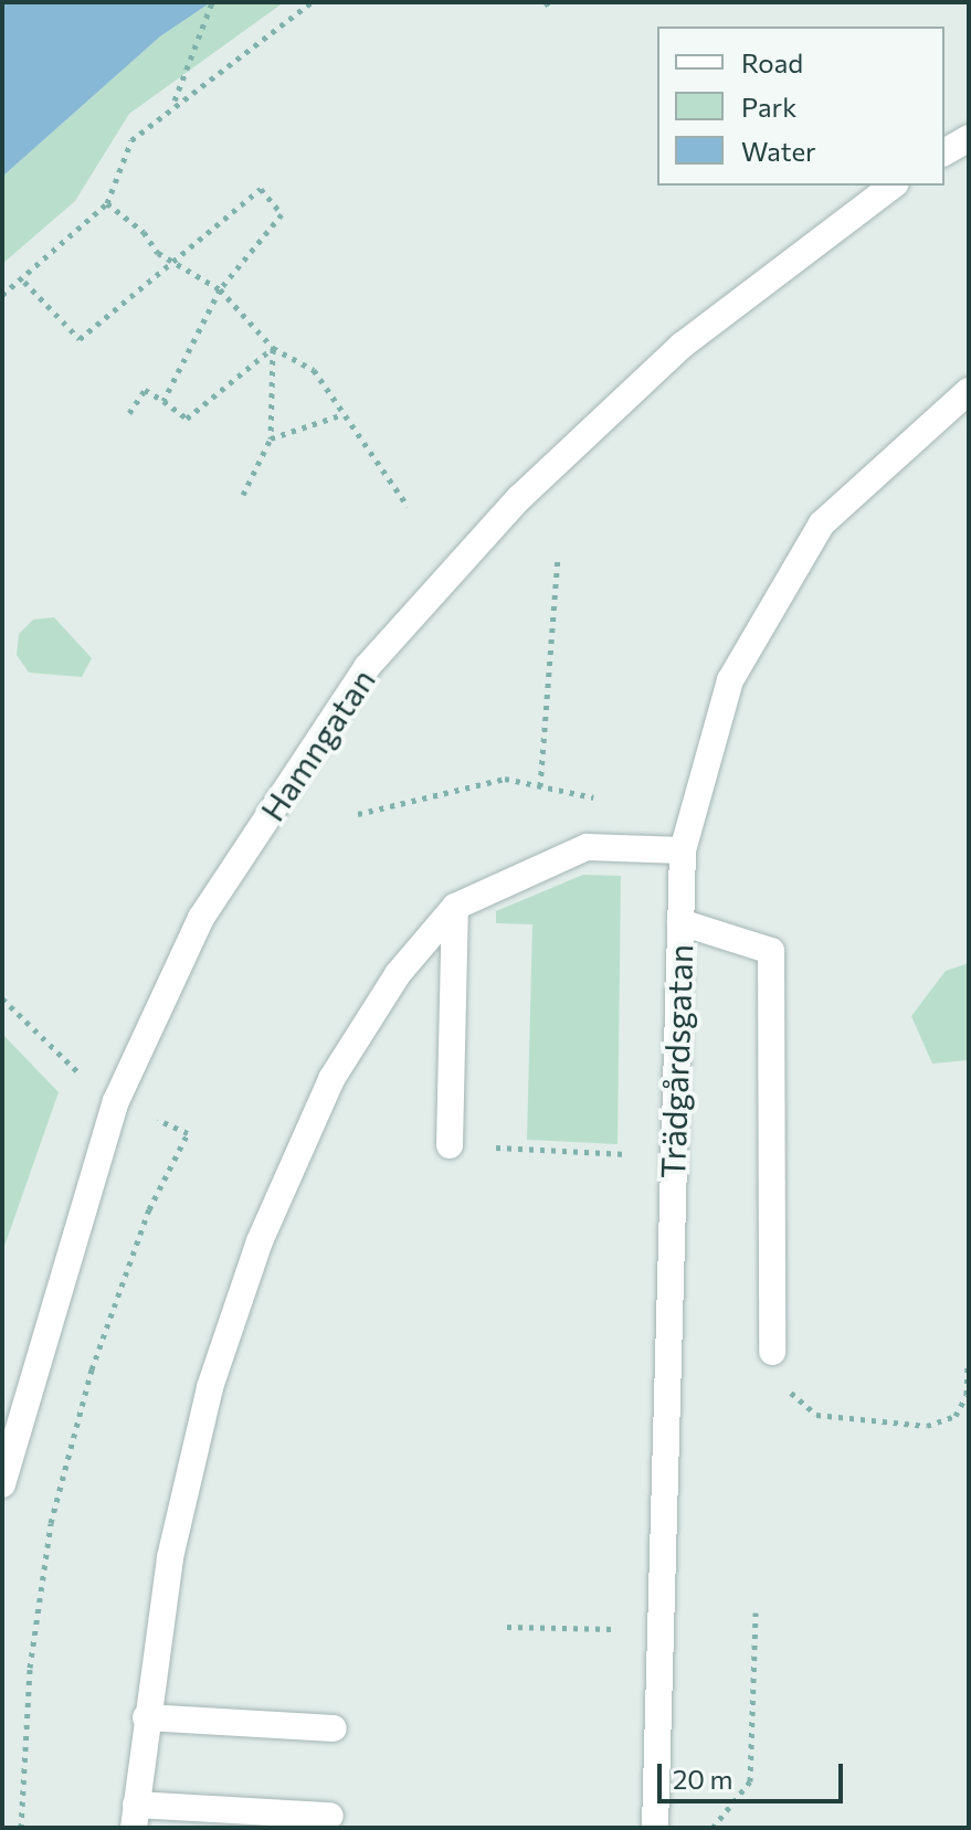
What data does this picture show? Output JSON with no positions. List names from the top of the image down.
{
  "streets": {
    "street": ["Hamngatan", "Trädgårdsgatan"]
  },
  "legend": ["Road", "Park", "Water"],
  "scale_bar": "20 m"
}
